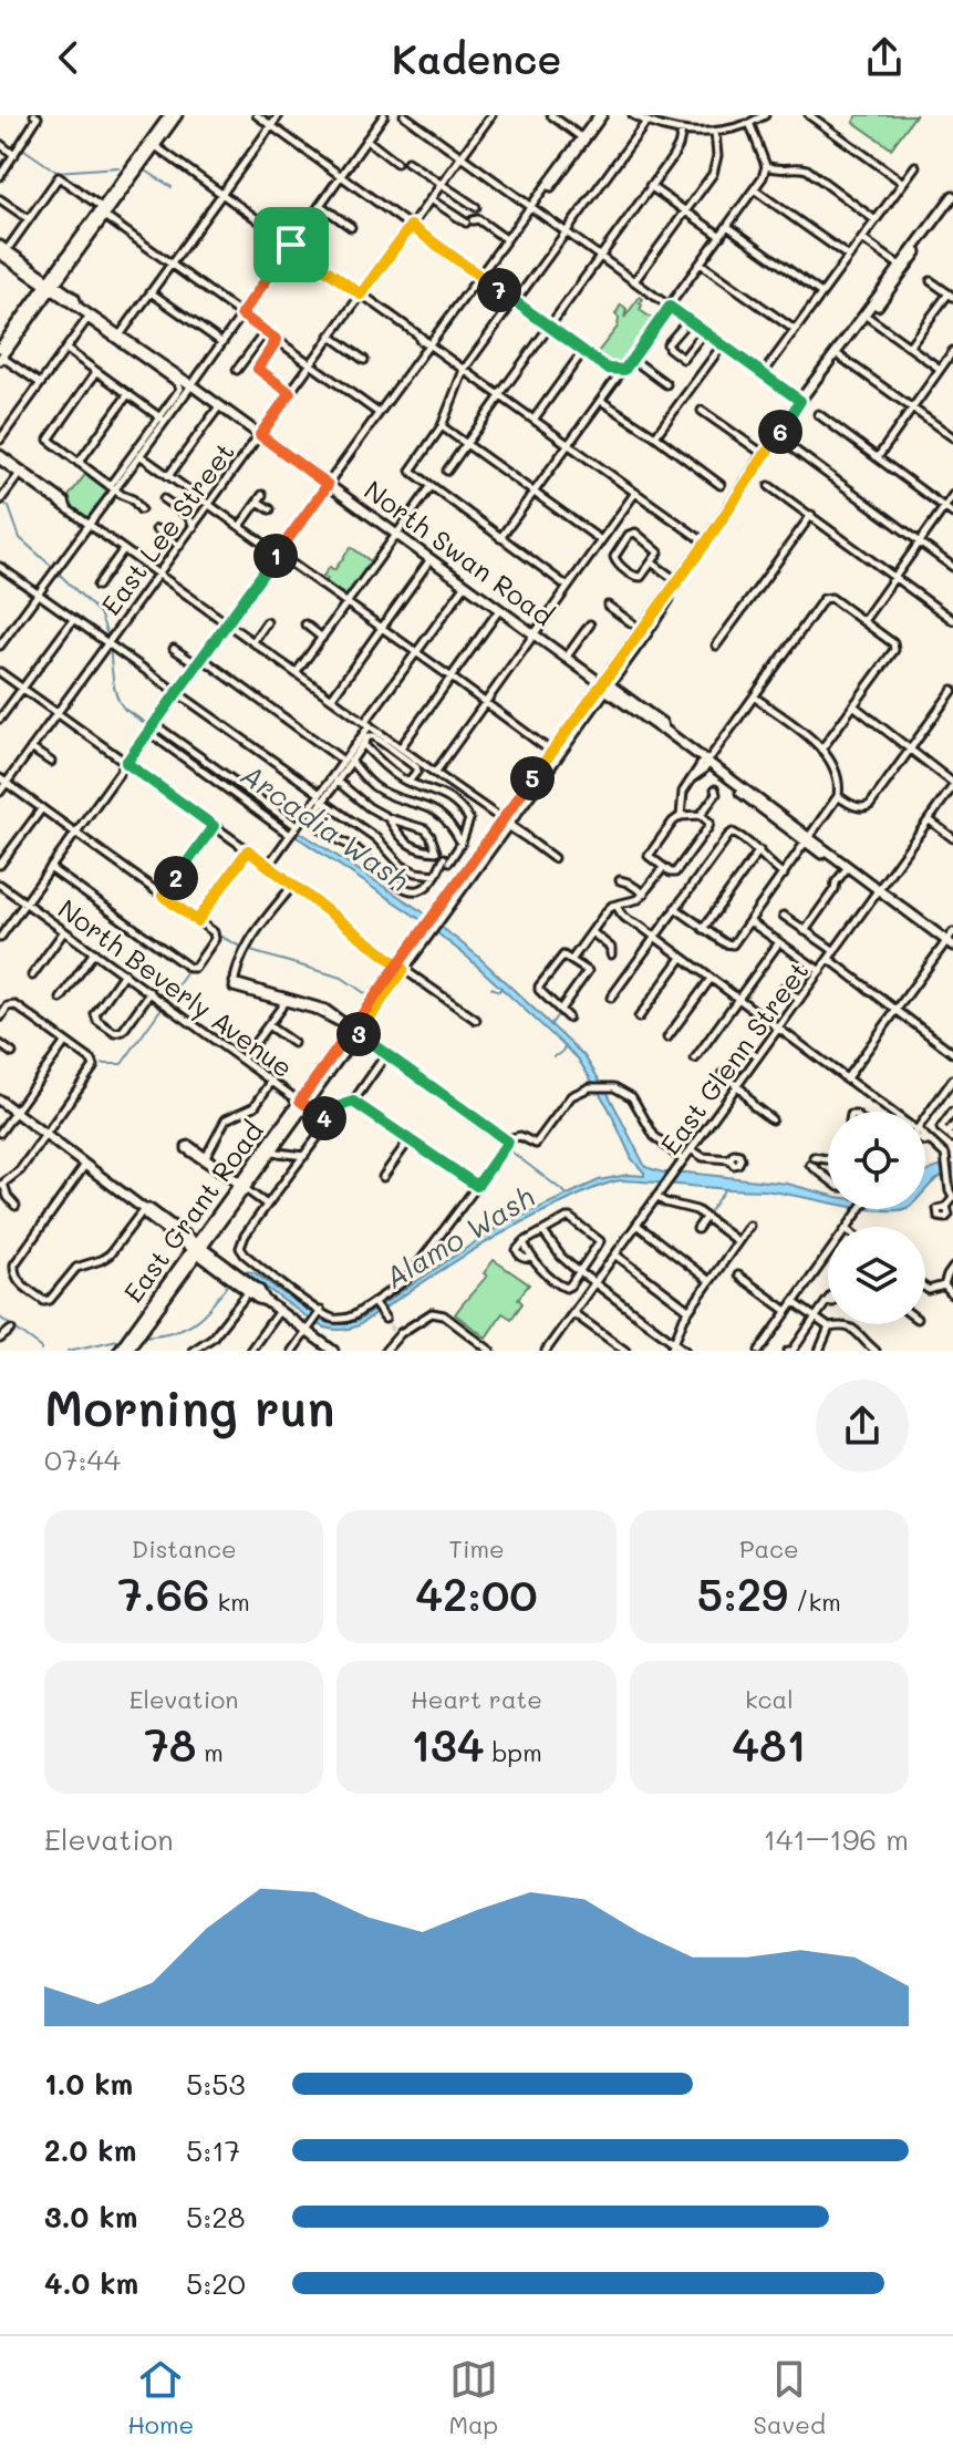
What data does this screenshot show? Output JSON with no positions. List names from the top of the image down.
{
  "streets": {
    "main road": ["North Swan Road", "East Grant Road"],
    "street": ["East Lee Street", "North Beverly Avenue", "East Glenn Street"]
  },
  "crossings": [
    ["East Lee Street", "North Swan Road"],
    ["North Swan Road", "East Glenn Street"],
    ["North Swan Road", "East Grant Road"],
    ["North Beverly Avenue", "East Grant Road"]
  ],
  "water": ["Arcadia Wash", "Alamo Wash"],
  "page": {
    "header": "Kadence",
    "pins": [
      "7",
      "6",
      "1",
      "5",
      "2",
      "3",
      "4"
    ],
    "heading": ["Morning run", "07:44"],
    "stats": [
      ["Distance", "7.66 km"],
      ["Time", "42:00"],
      ["Pace", "5:29 /km"],
      ["Elevation", "78 m"],
      ["Heart rate", "134 bpm"],
      ["kcal", "481"]
    ],
    "chart": ["Elevation", "141–196 m"],
    "list": [
      {
        "name": "1.0 km",
        "note": "5:53"
      },
      {
        "name": "2.0 km",
        "note": "5:17"
      },
      {
        "name": "3.0 km",
        "note": "5:28"
      },
      {
        "name": "4.0 km",
        "note": "5:20"
      }
    ],
    "tabs": ["Home", "Map", "Saved"]
  }
}
